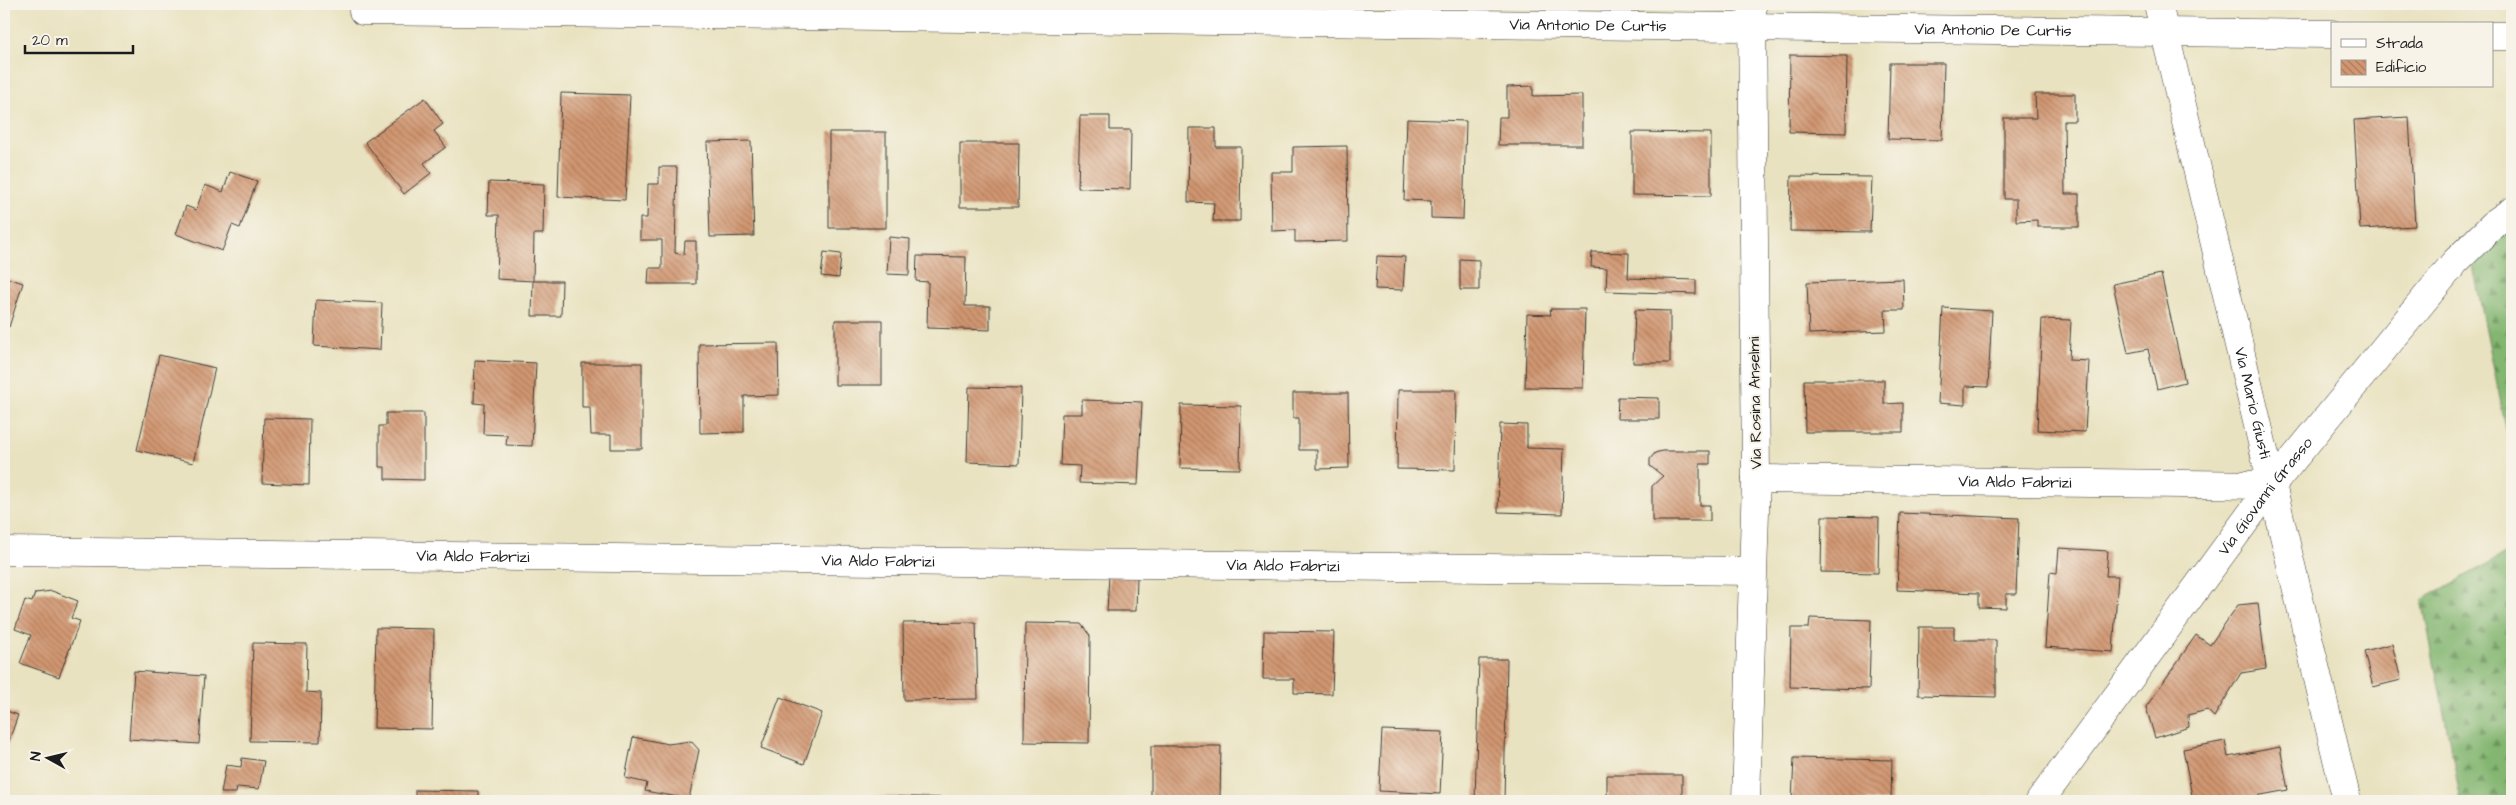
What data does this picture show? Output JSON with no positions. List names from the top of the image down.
{
  "streets": {
    "street": [
      "Via Antonio De Curtis",
      "Via Mario Giusti",
      "Via Rosina Anselmi",
      "Via Aldo Fabrizi",
      "Via Giovanni Grasso"
    ]
  },
  "crossings": [
    ["Via Antonio De Curtis", "Via Mario Giusti"],
    ["Via Antonio De Curtis", "Via Rosina Anselmi"],
    ["Via Mario Giusti", "Via Aldo Fabrizi"],
    ["Via Mario Giusti", "Via Giovanni Grasso"],
    ["Via Rosina Anselmi", "Via Aldo Fabrizi"],
    ["Via Aldo Fabrizi", "Via Giovanni Grasso"]
  ],
  "legend": ["Strada", "Edificio"],
  "scale_bar": "20 m",
  "north": "left"
}
